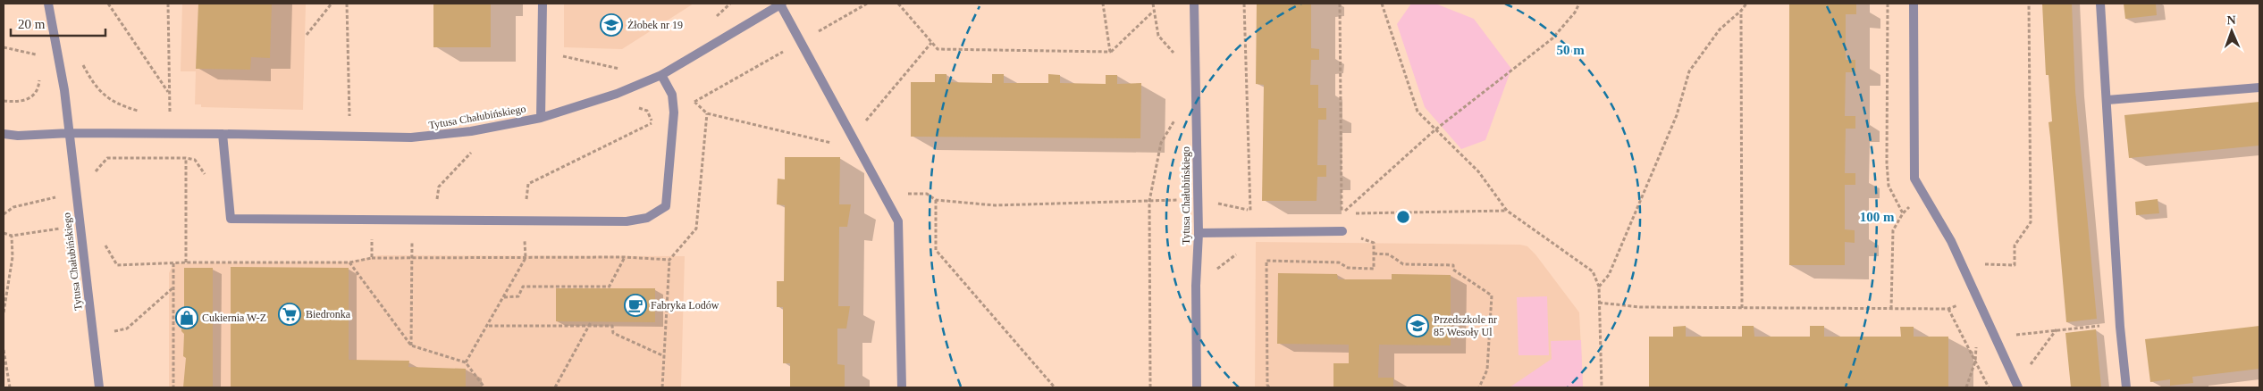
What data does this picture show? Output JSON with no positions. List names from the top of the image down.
{
  "streets": {
    "street": ["Tytusa Chałubińskiego"]
  },
  "places": {
    "school or university": ["Żłobek nr 19", "Przedszkole nr 85 Wesoły Ul"],
    "cafe": ["Fabryka Lodów"],
    "supermarket": ["Biedronka"],
    "shop": ["Cukiernia W-Z"]
  },
  "scale_bar": "20 m",
  "north": "top",
  "rings": ["50 m", "100 m"]
}
